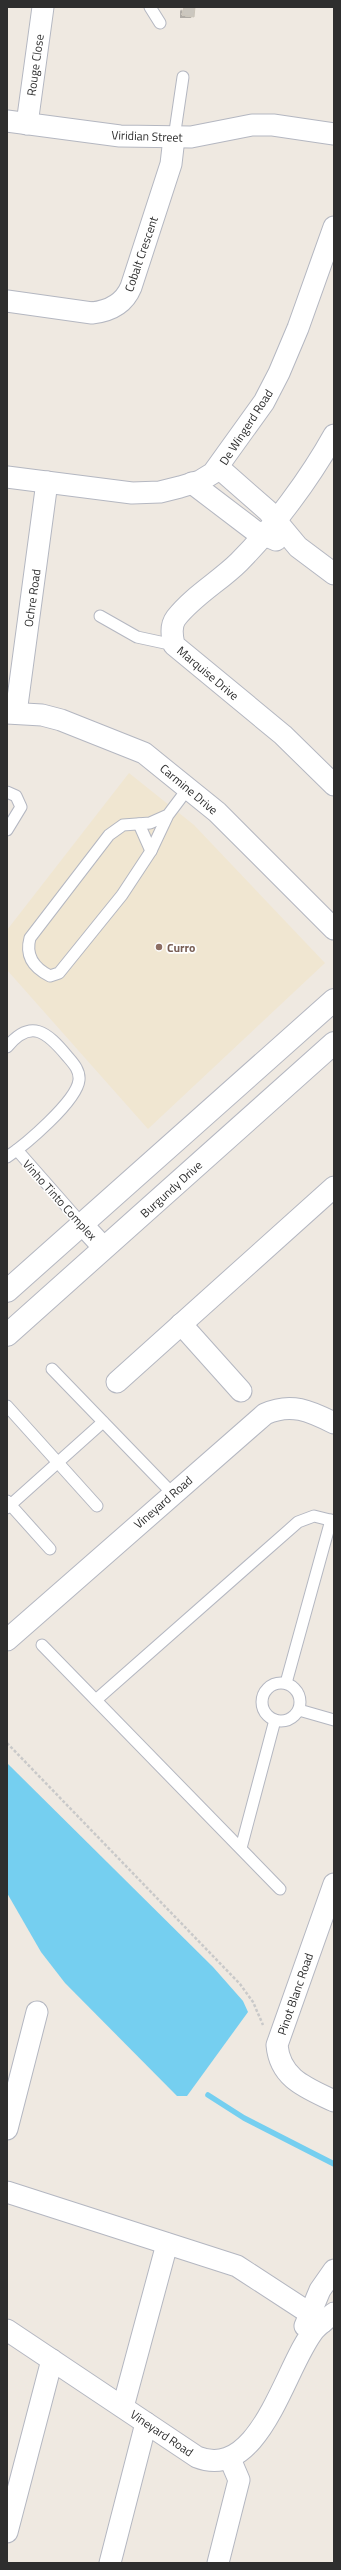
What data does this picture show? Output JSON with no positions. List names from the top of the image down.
{
  "streets": {
    "main road": ["Burgundy Drive"],
    "street": [
      "Rouge Close",
      "Viridian Street",
      "Cobalt Crescent",
      "De Wingerd Road",
      "Ochre Road",
      "Marquise Drive",
      "Carmine Drive",
      "Vinho Tinto Complex",
      "Vineyard Road",
      "Pinot Blanc Road"
    ]
  },
  "crossings": [
    ["Rouge Close", "Viridian Street"],
    ["Viridian Street", "Cobalt Crescent"],
    ["De Wingerd Road", "Ochre Road"],
    ["Ochre Road", "Carmine Drive"],
    ["Burgundy Drive", "Vinho Tinto Complex"]
  ],
  "places": ["Curro"]
}
